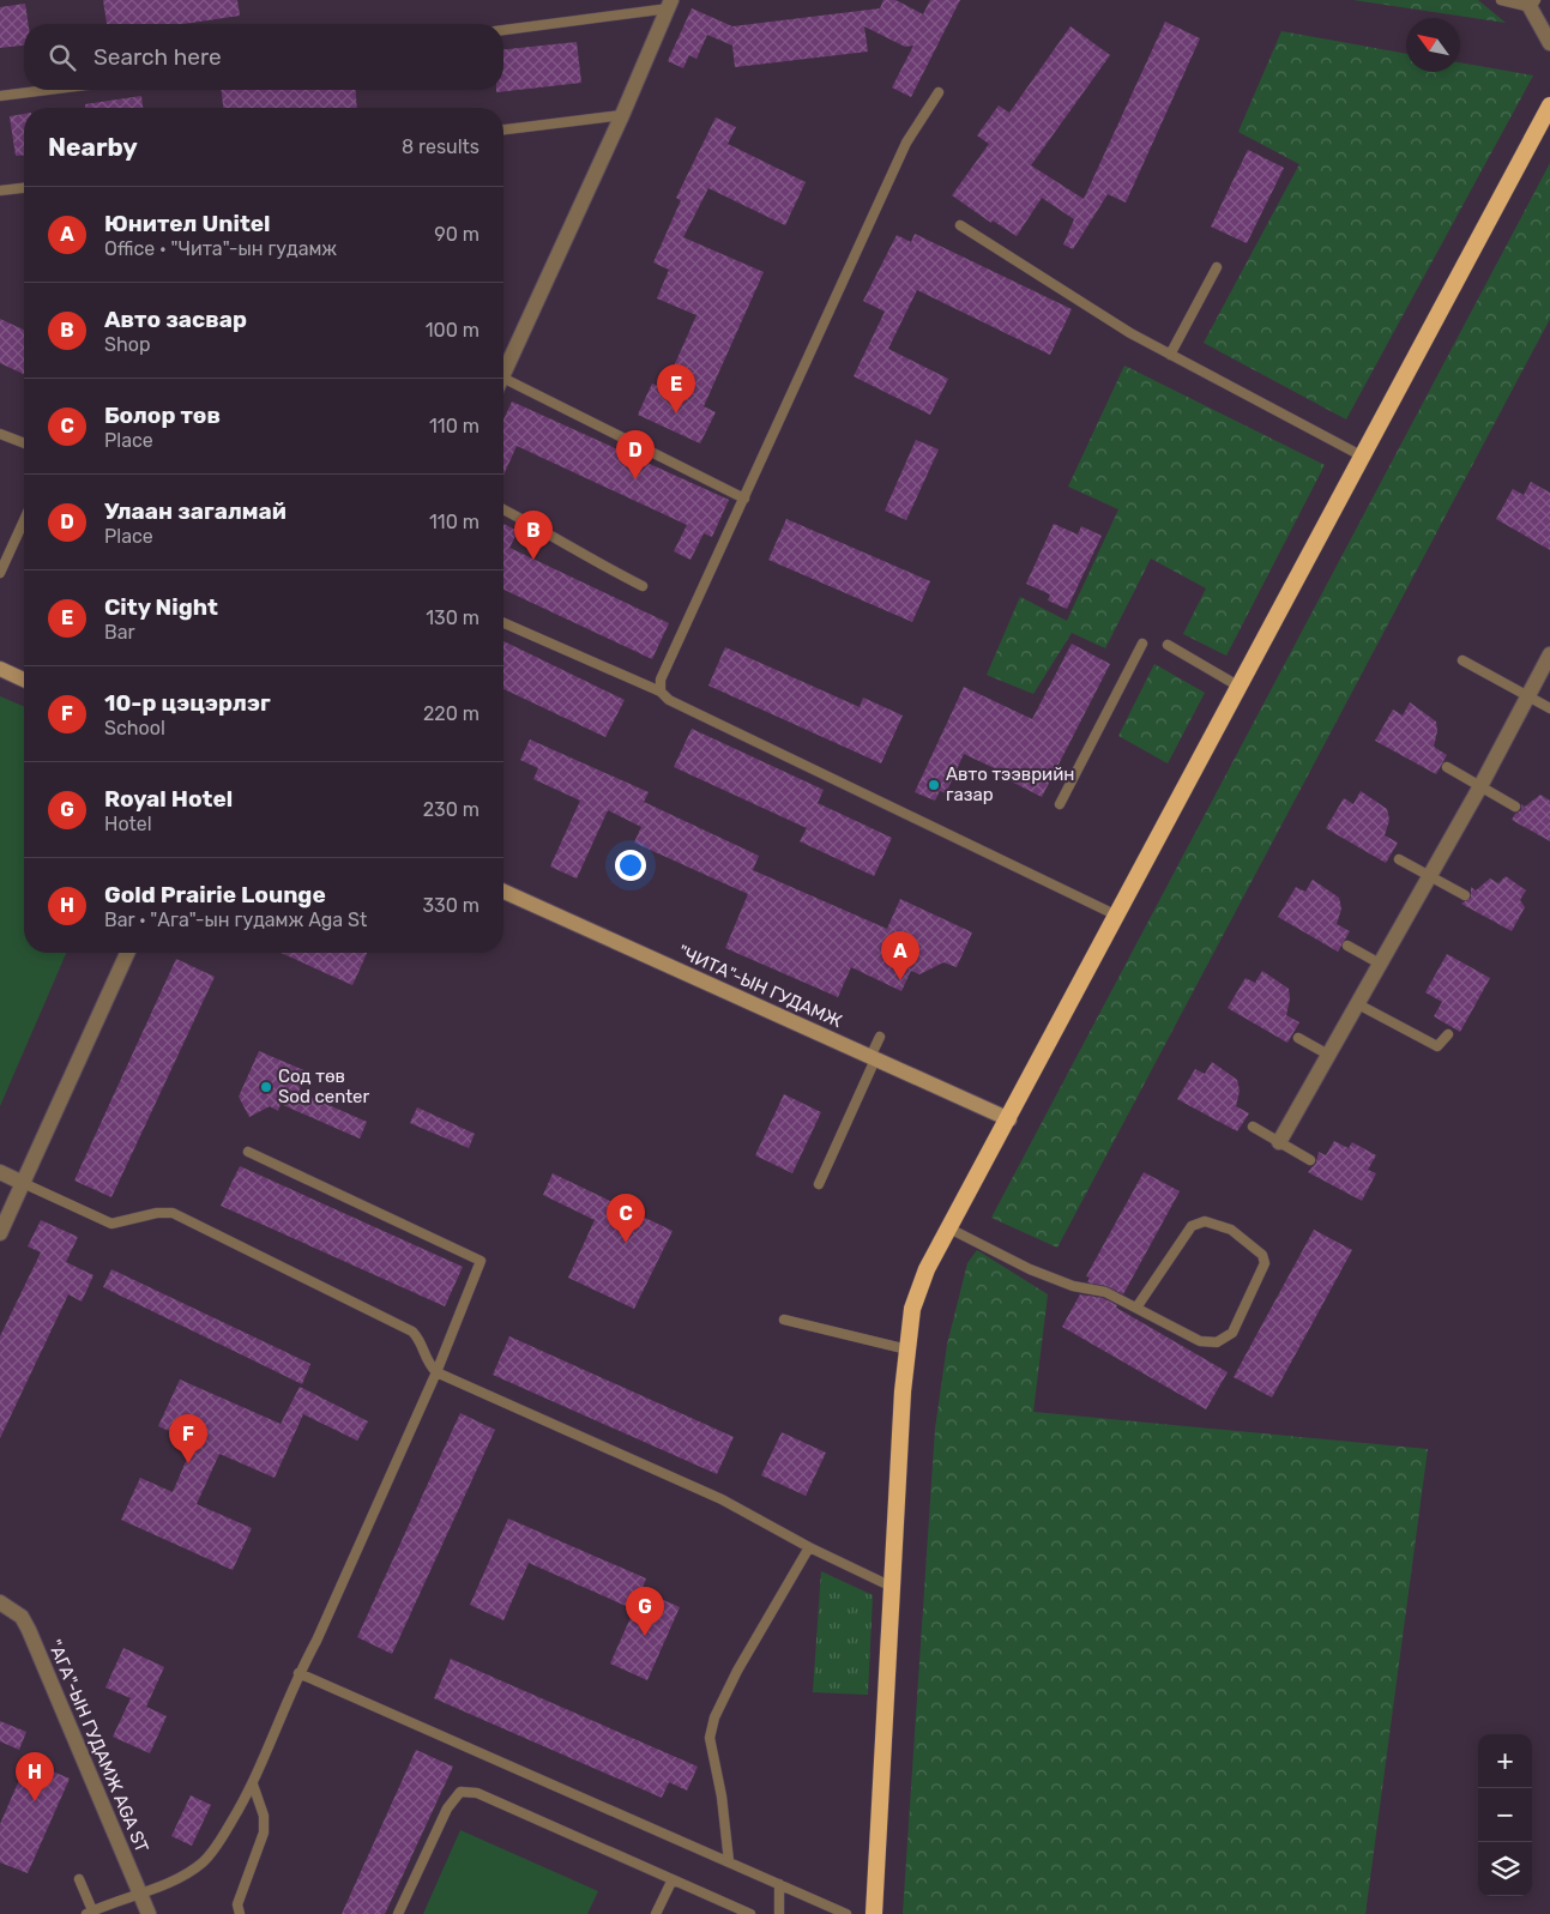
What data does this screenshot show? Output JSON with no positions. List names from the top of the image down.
{
  "streets": {
    "main road": ["\"ЧИТА\"-ЫН ГУДАМЖ"],
    "street": ["\"АГА\"-ЫН ГУДАМЖ AGA ST"]
  },
  "places": ["Авто тээврийн газар", "Сод төв Sod center"],
  "north": "top left",
  "page": {
    "search": "Search here",
    "heading": ["Nearby", "8 results"],
    "list": [
      {
        "mark": "A",
        "name": "Юнител Unitel",
        "note": "Office · \"Чита\"-ын гудамж",
        "value": "90 m"
      },
      {
        "mark": "B",
        "name": "Авто засвар",
        "note": "Shop",
        "value": "100 m"
      },
      {
        "mark": "C",
        "name": "Болор төв",
        "note": "Place",
        "value": "110 m"
      },
      {
        "mark": "D",
        "name": "Улаан загалмай",
        "note": "Place",
        "value": "110 m"
      },
      {
        "mark": "E",
        "name": "City Night",
        "note": "Bar",
        "value": "130 m"
      },
      {
        "mark": "F",
        "name": "10-р цэцэрлэг",
        "note": "School",
        "value": "220 m"
      },
      {
        "mark": "G",
        "name": "Royal Hotel",
        "note": "Hotel",
        "value": "230 m"
      },
      {
        "mark": "H",
        "name": "Gold Prairie Lounge",
        "note": "Bar · \"Ага\"-ын гудамж Aga St",
        "value": "330 m"
      }
    ],
    "pins": [
      "E",
      "D",
      "B",
      "A",
      "C",
      "F",
      "G",
      "H"
    ],
    "map_buttons": ["+", "−"]
  }
}
